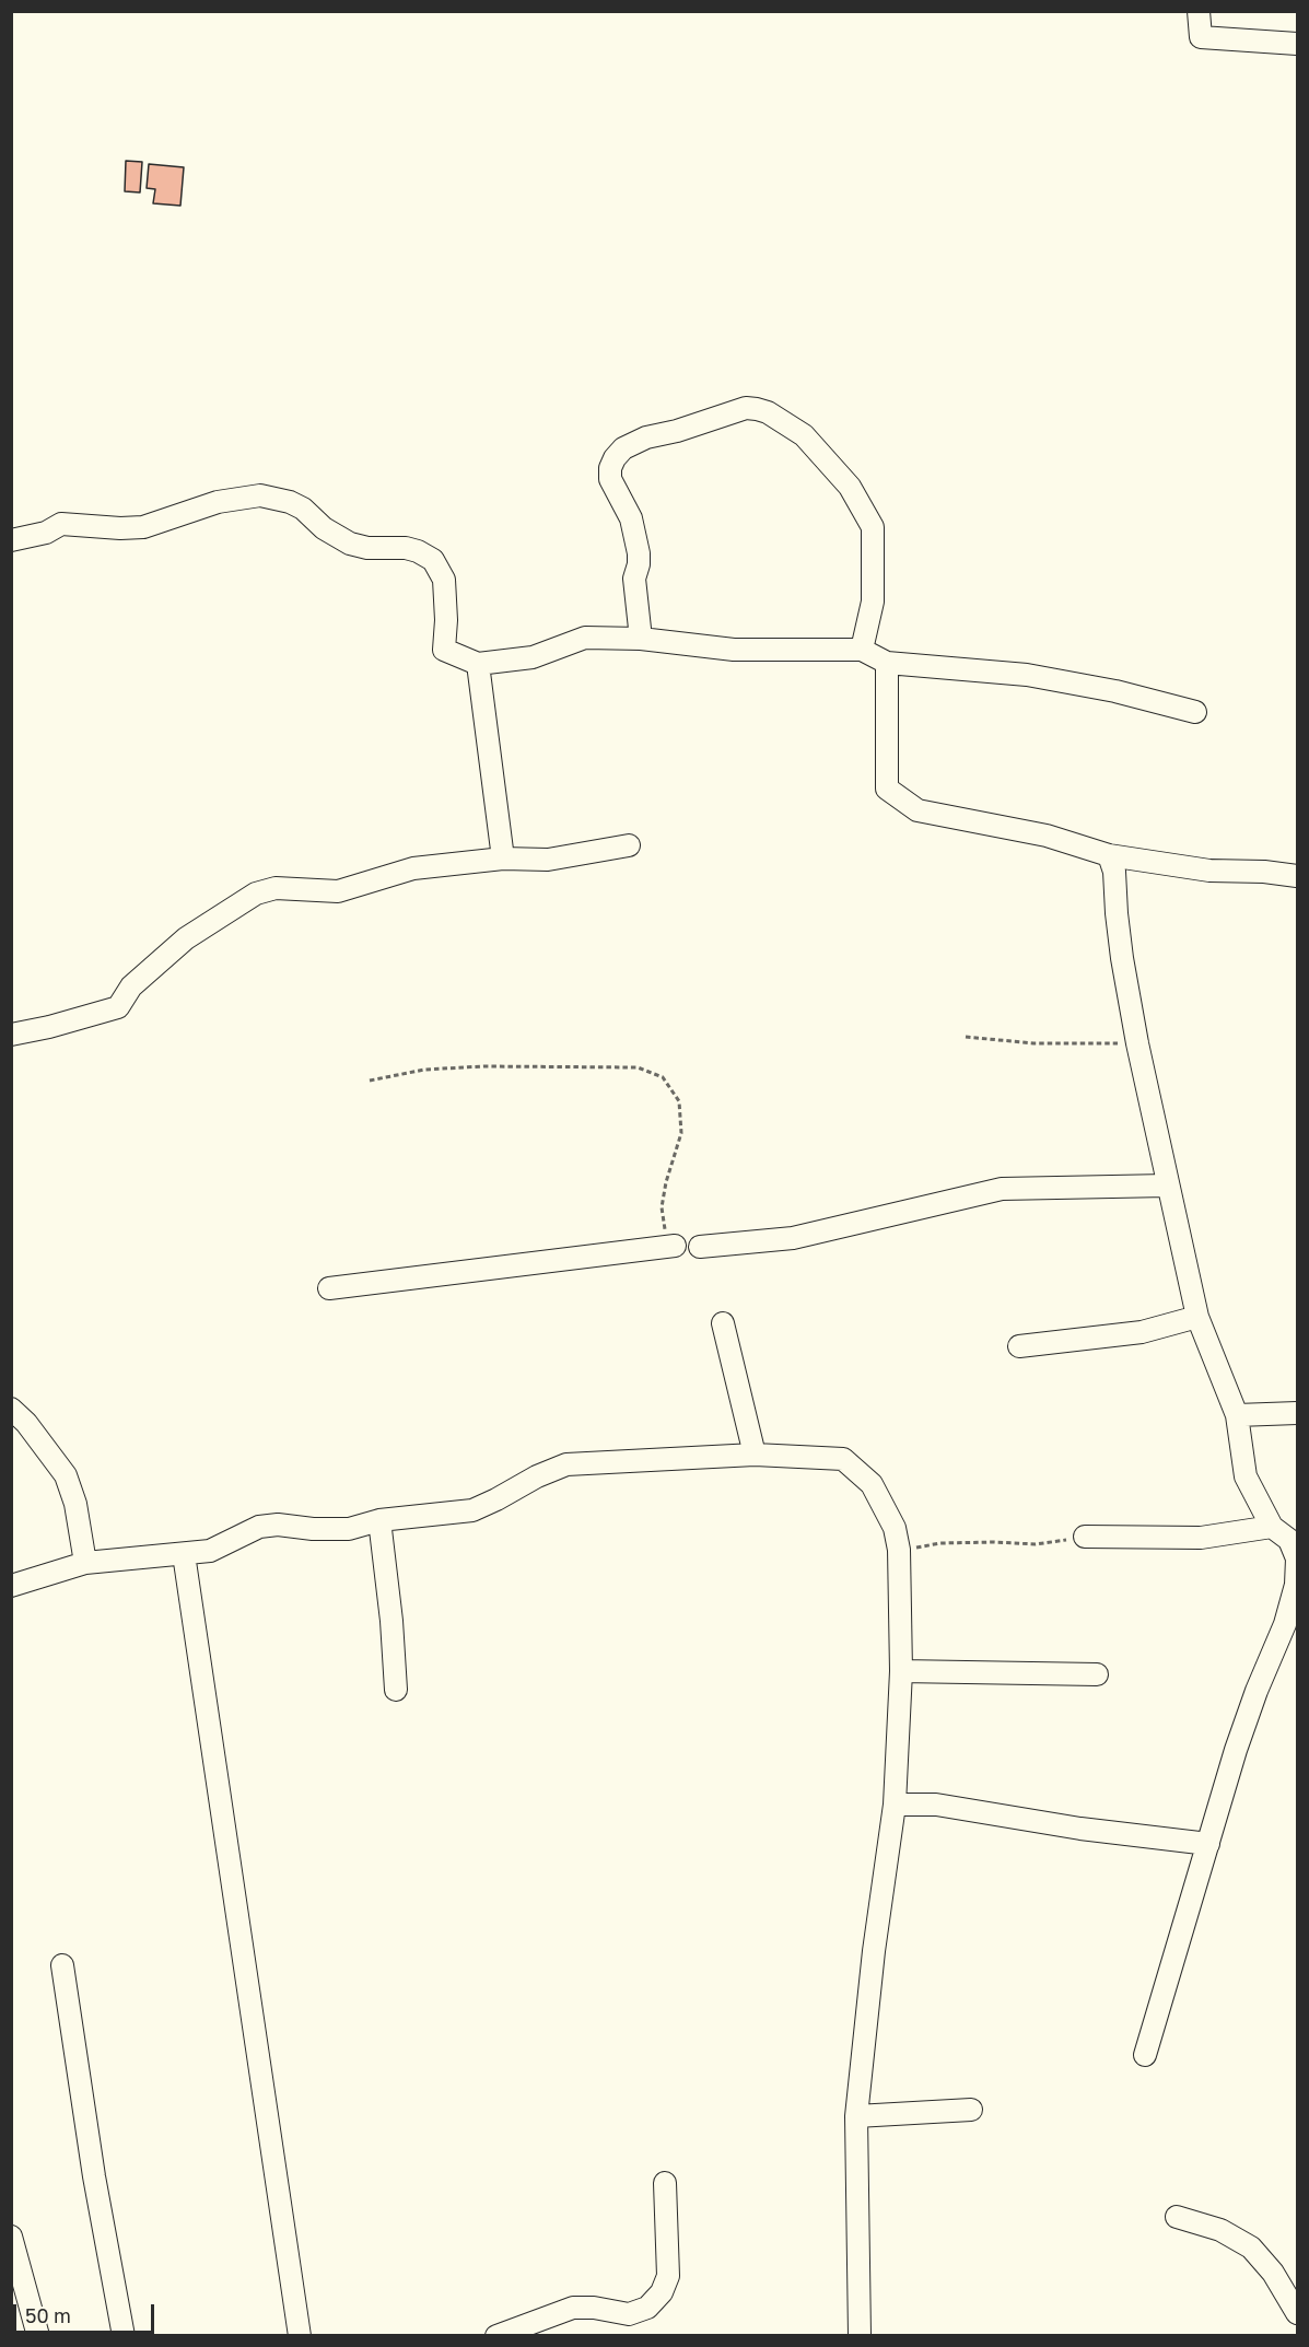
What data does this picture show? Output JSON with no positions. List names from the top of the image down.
{
  "scale_bar": "50 m"
}
